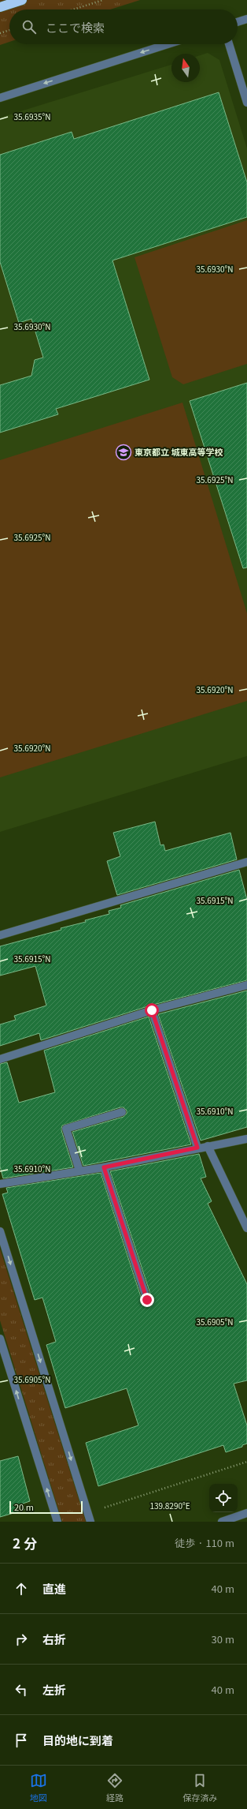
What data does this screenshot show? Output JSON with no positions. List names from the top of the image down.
{
  "places": {
    "school or university": ["東京都立 城東高等学校"]
  },
  "scale_bar": "20 m",
  "north": "top",
  "page": {
    "search": "ここで検索",
    "scale": "20 m",
    "heading": ["2 分", "徒歩 · 110 m"],
    "list": [
      ["直進", "40 m"],
      ["右折", "30 m"],
      ["左折", "40 m"],
      "目的地に到着"
    ],
    "nav": ["地図", "経路", "保存済み"]
  },
  "coordinates": [
    "35.6935°N",
    "35.6930°N",
    "35.6925°N",
    "35.6920°N",
    "35.6915°N",
    "35.6910°N",
    "35.6905°N",
    "139.8290°E"
  ]
}
